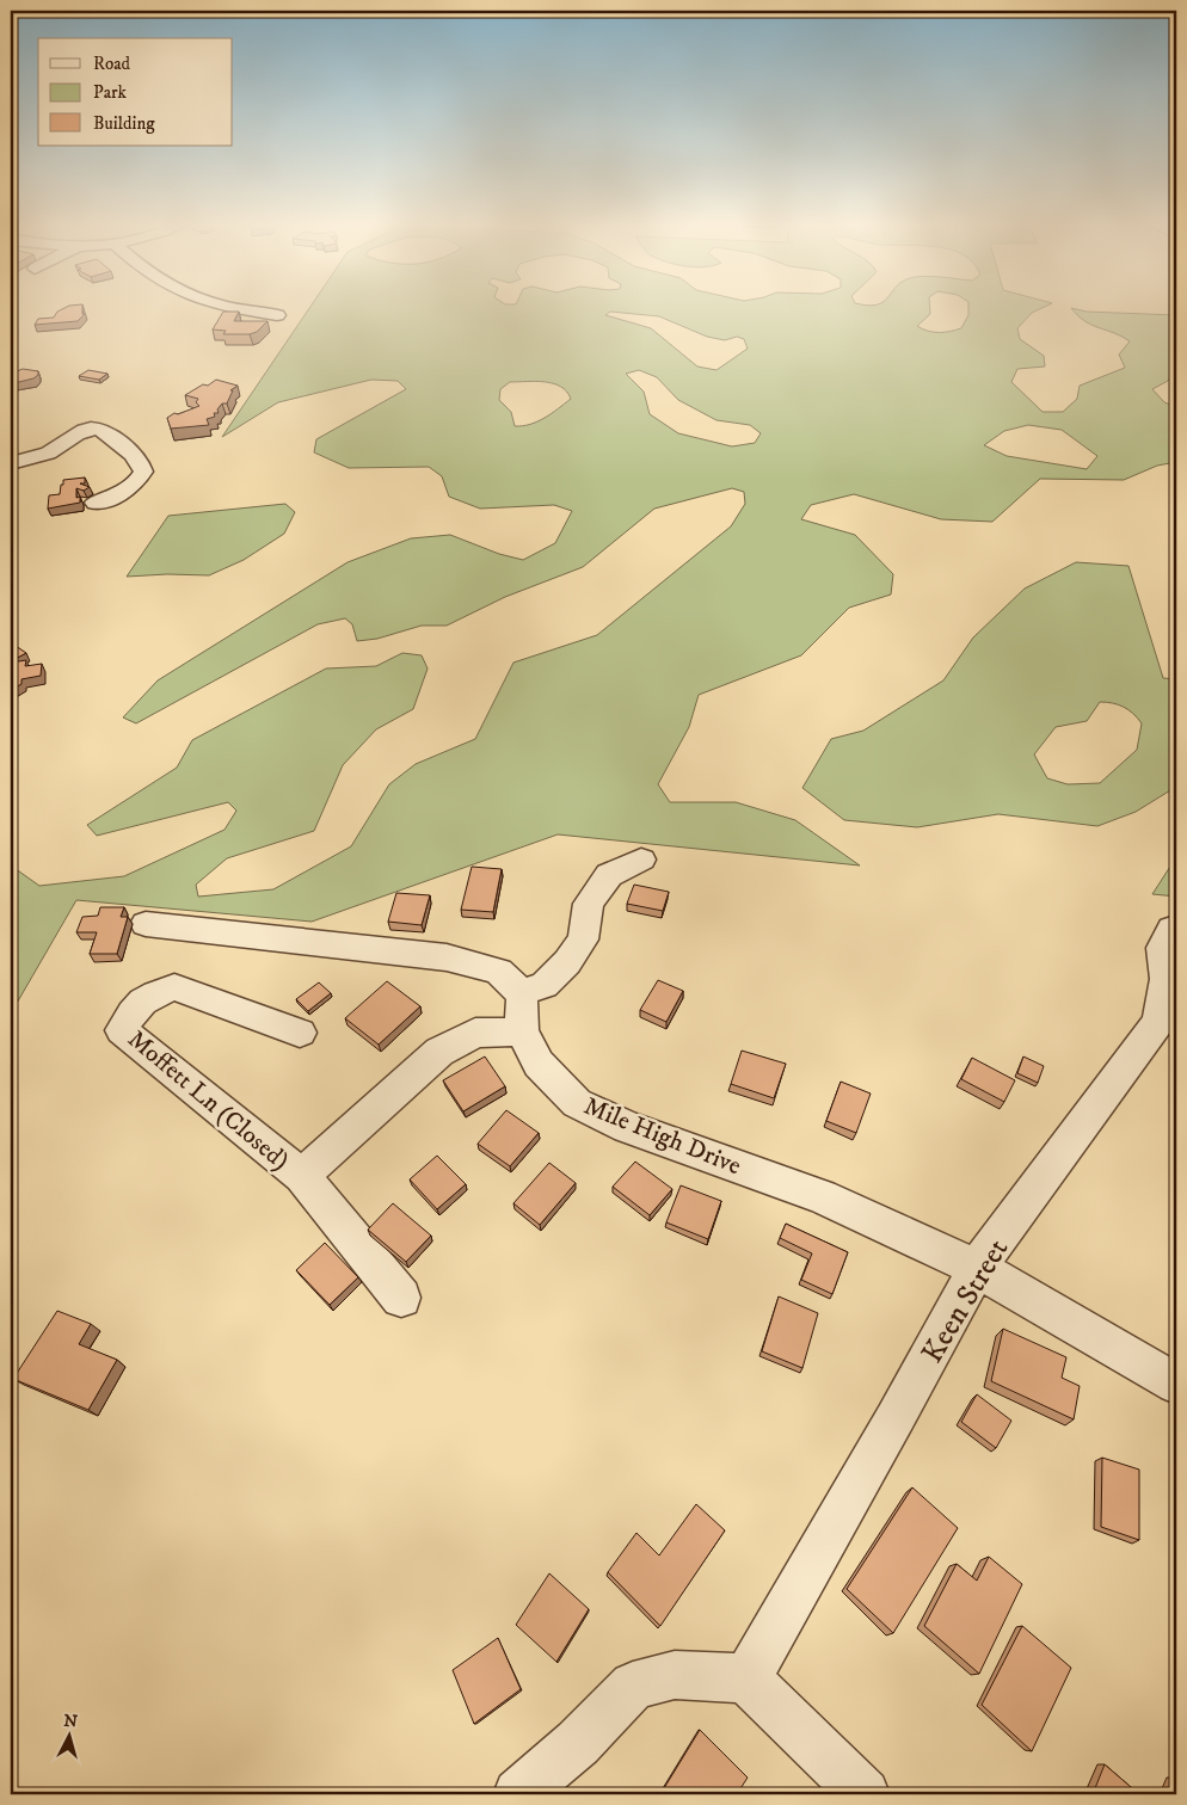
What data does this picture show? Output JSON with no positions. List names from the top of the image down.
{
  "streets": {
    "street": ["Moffett Ln (Closed)", "Mile High Drive", "Keen Street"]
  },
  "crossings": [
    ["Mile High Drive", "Keen Street"]
  ],
  "legend": ["Road", "Park", "Building"],
  "north": "top"
}
